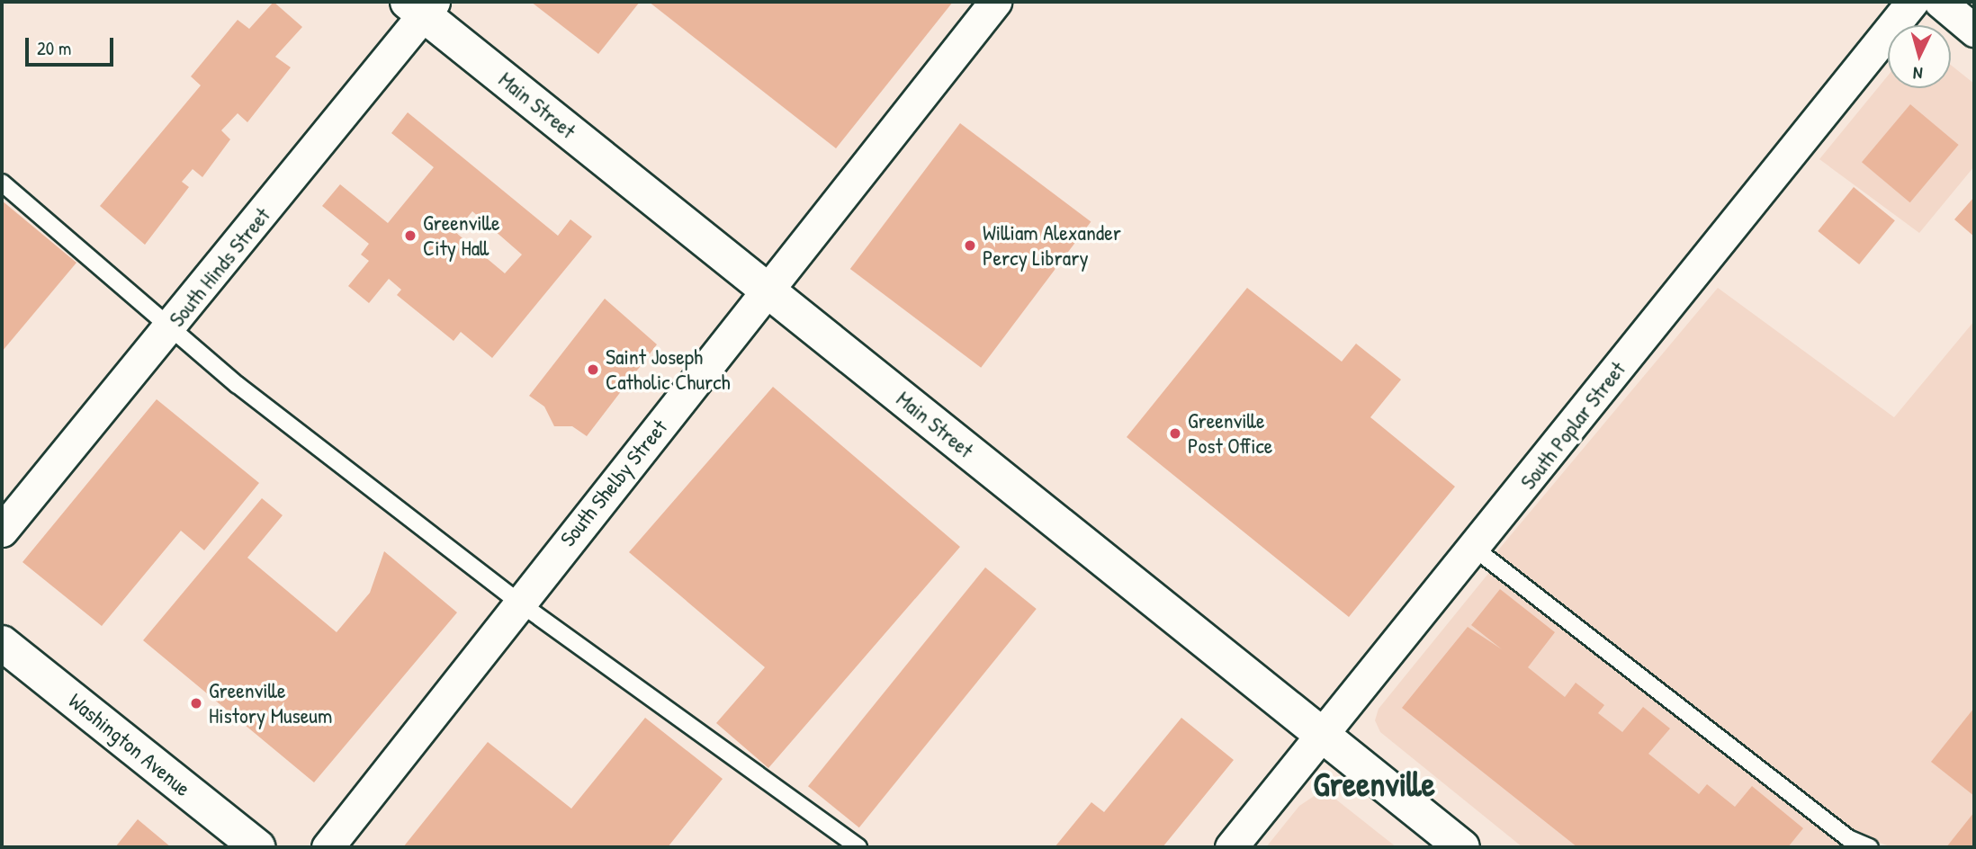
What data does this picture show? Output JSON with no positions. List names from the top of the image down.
{
  "streets": {
    "street": [
      "Main Street",
      "South Hinds Street",
      "South Poplar Street",
      "South Shelby Street",
      "Washington Avenue"
    ]
  },
  "crossings": [
    ["Main Street", "South Hinds Street"],
    ["Main Street", "South Poplar Street"],
    ["Main Street", "South Shelby Street"]
  ],
  "districts": ["Greenville"],
  "places": [
    "Greenville City Hall",
    "William Alexander Percy Library",
    "Saint Joseph Catholic Church",
    "Greenville Post Office",
    "Greenville History Museum"
  ],
  "scale_bar": "20 m",
  "north": "bottom"
}
